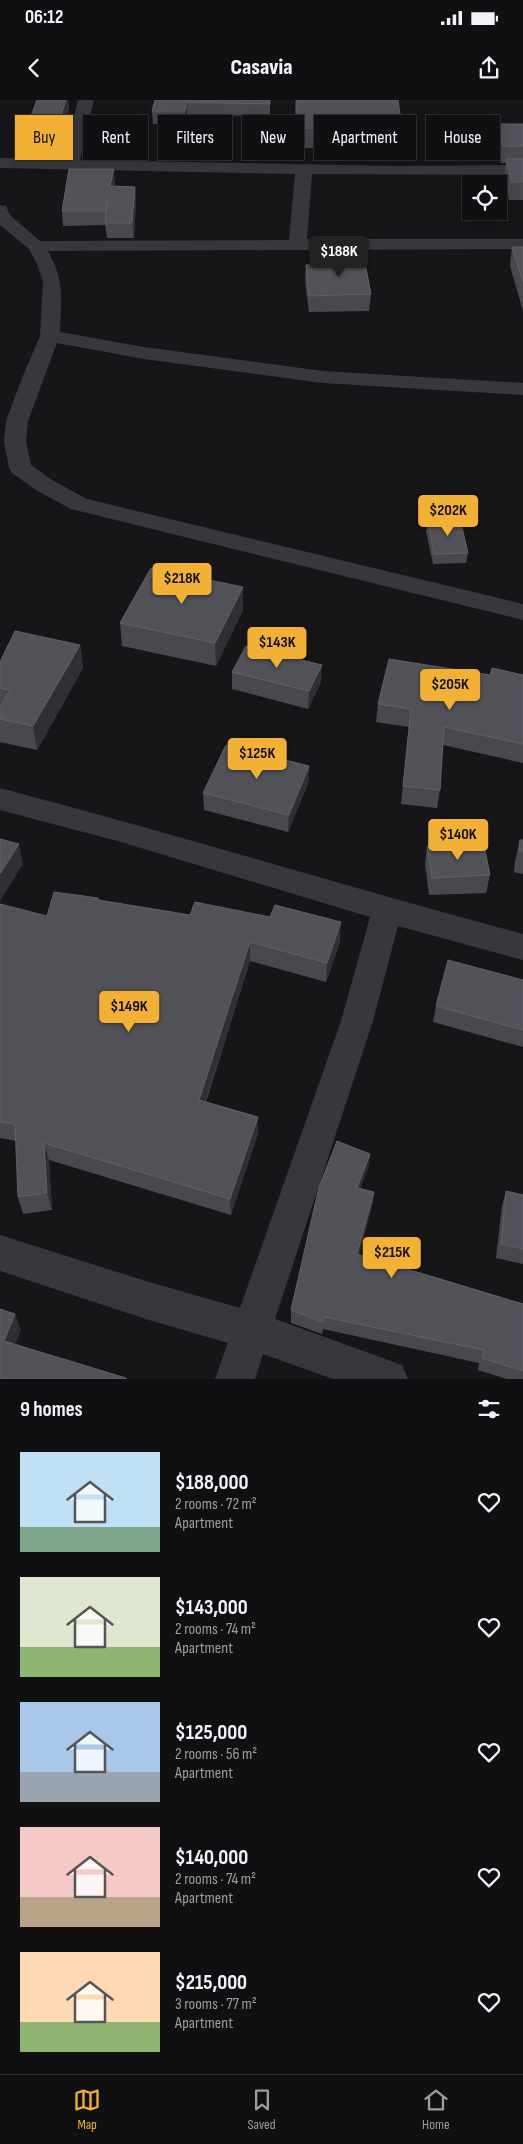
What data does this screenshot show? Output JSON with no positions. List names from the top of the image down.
{
  "page": {
    "status": "06:12",
    "header": "Casavia",
    "chip": [
      "Buy",
      "Rent",
      "Filters",
      "New",
      "Apartment",
      "House"
    ],
    "price": [
      "$188K",
      "$202K",
      "$218K",
      "$143K",
      "$205K",
      "$125K",
      "$140K",
      "$149K",
      "$215K"
    ],
    "heading": "9 homes",
    "list": [
      {
        "name": "$188,000",
        "note": "2 rooms · 72 m² · Apartment"
      },
      {
        "name": "$143,000",
        "note": "2 rooms · 74 m² · Apartment"
      },
      {
        "name": "$125,000",
        "note": "2 rooms · 56 m² · Apartment"
      },
      {
        "name": "$140,000",
        "note": "2 rooms · 74 m² · Apartment"
      },
      {
        "name": "$215,000",
        "note": "3 rooms · 77 m² · Apartment"
      }
    ],
    "tabs": ["Map", "Saved", "Home"]
  }
}
